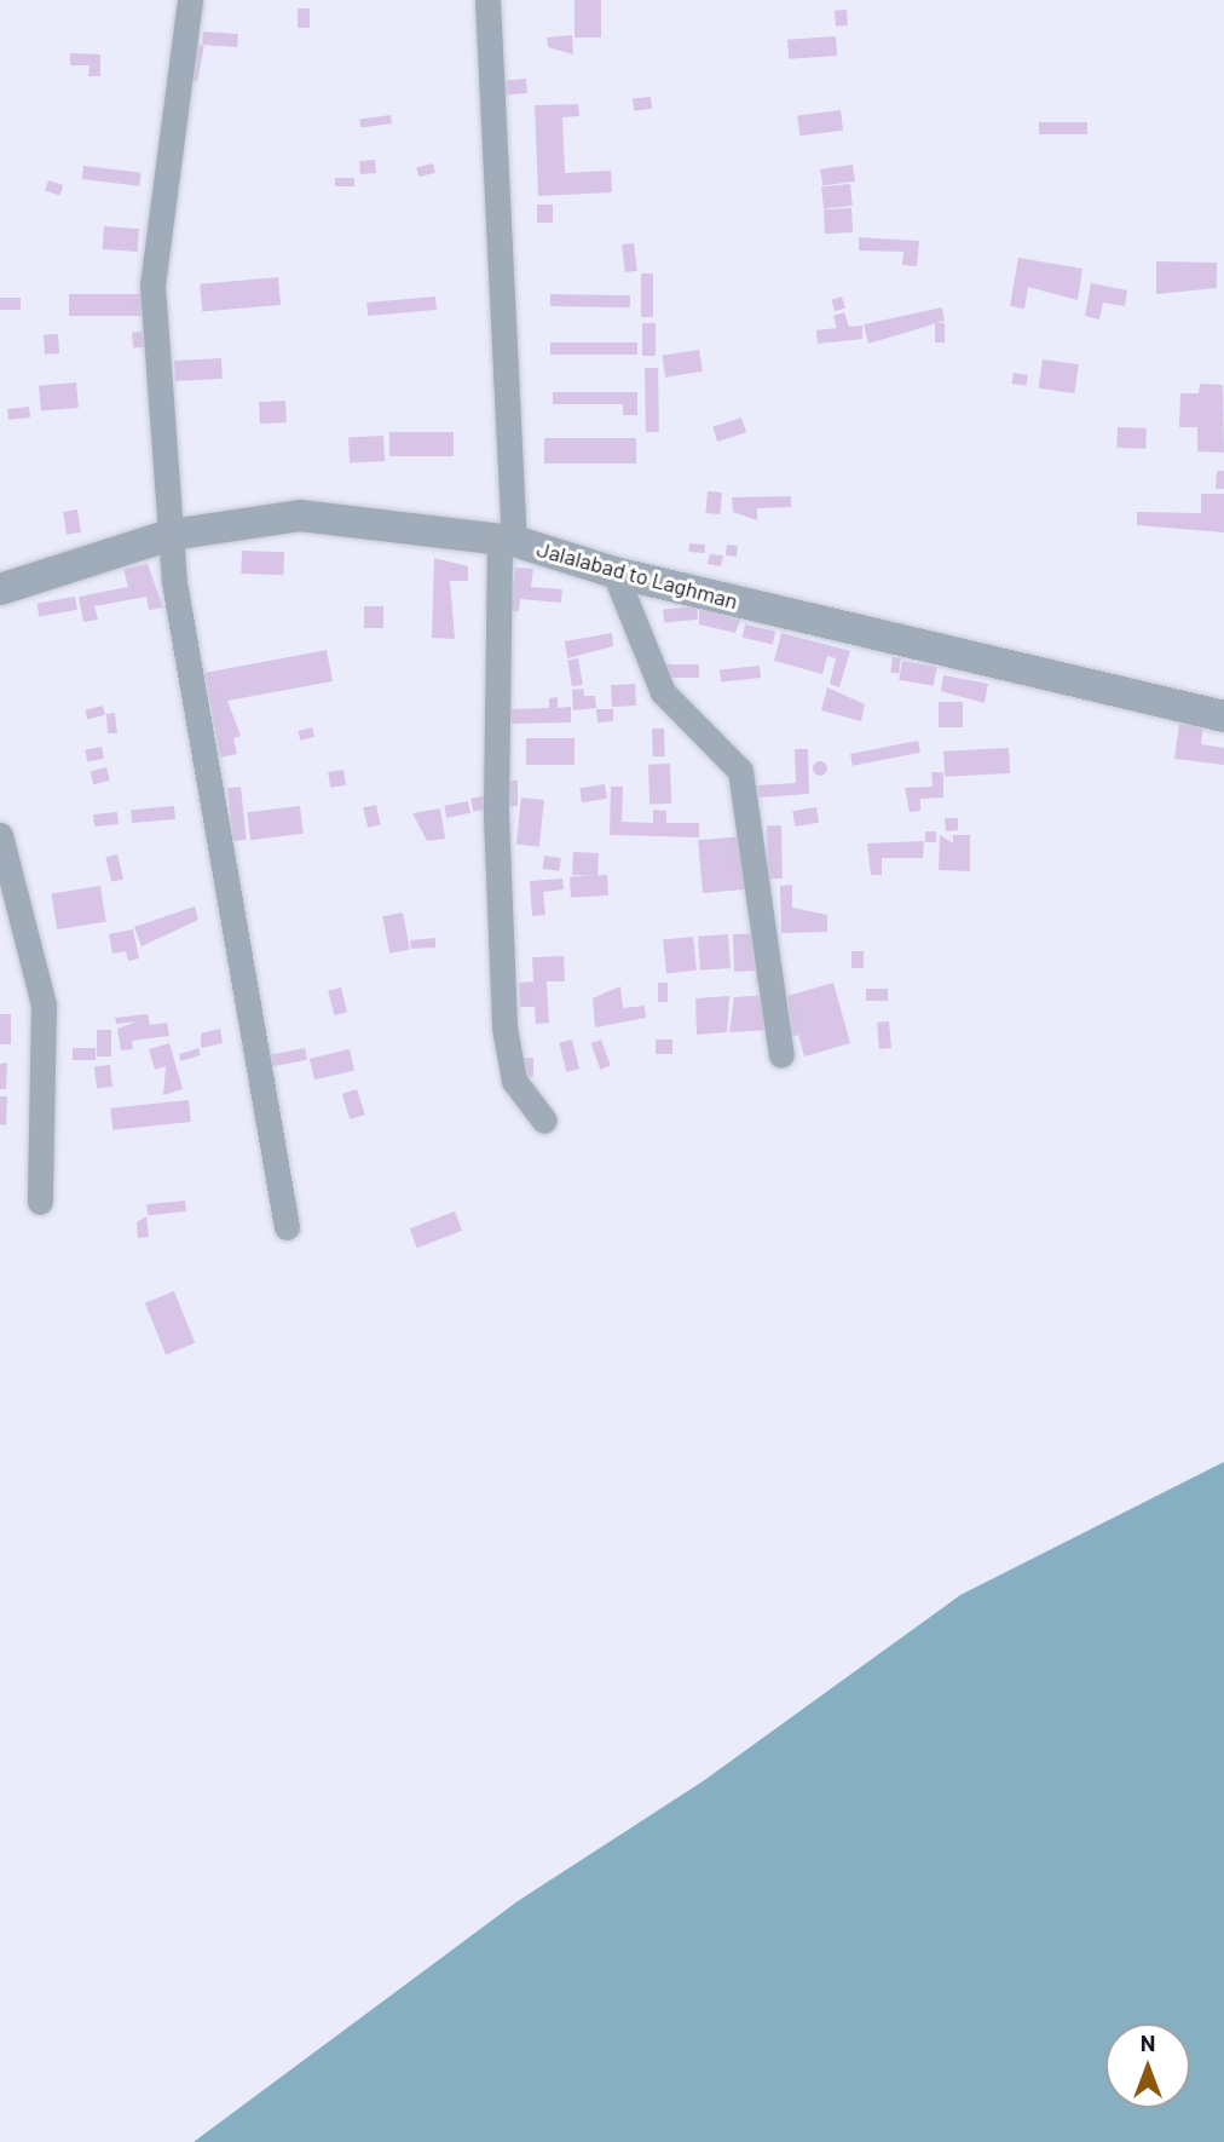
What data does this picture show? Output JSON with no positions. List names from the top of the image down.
{
  "streets": {
    "street": ["Jalalabad to Laghman"]
  },
  "north": "top"
}
